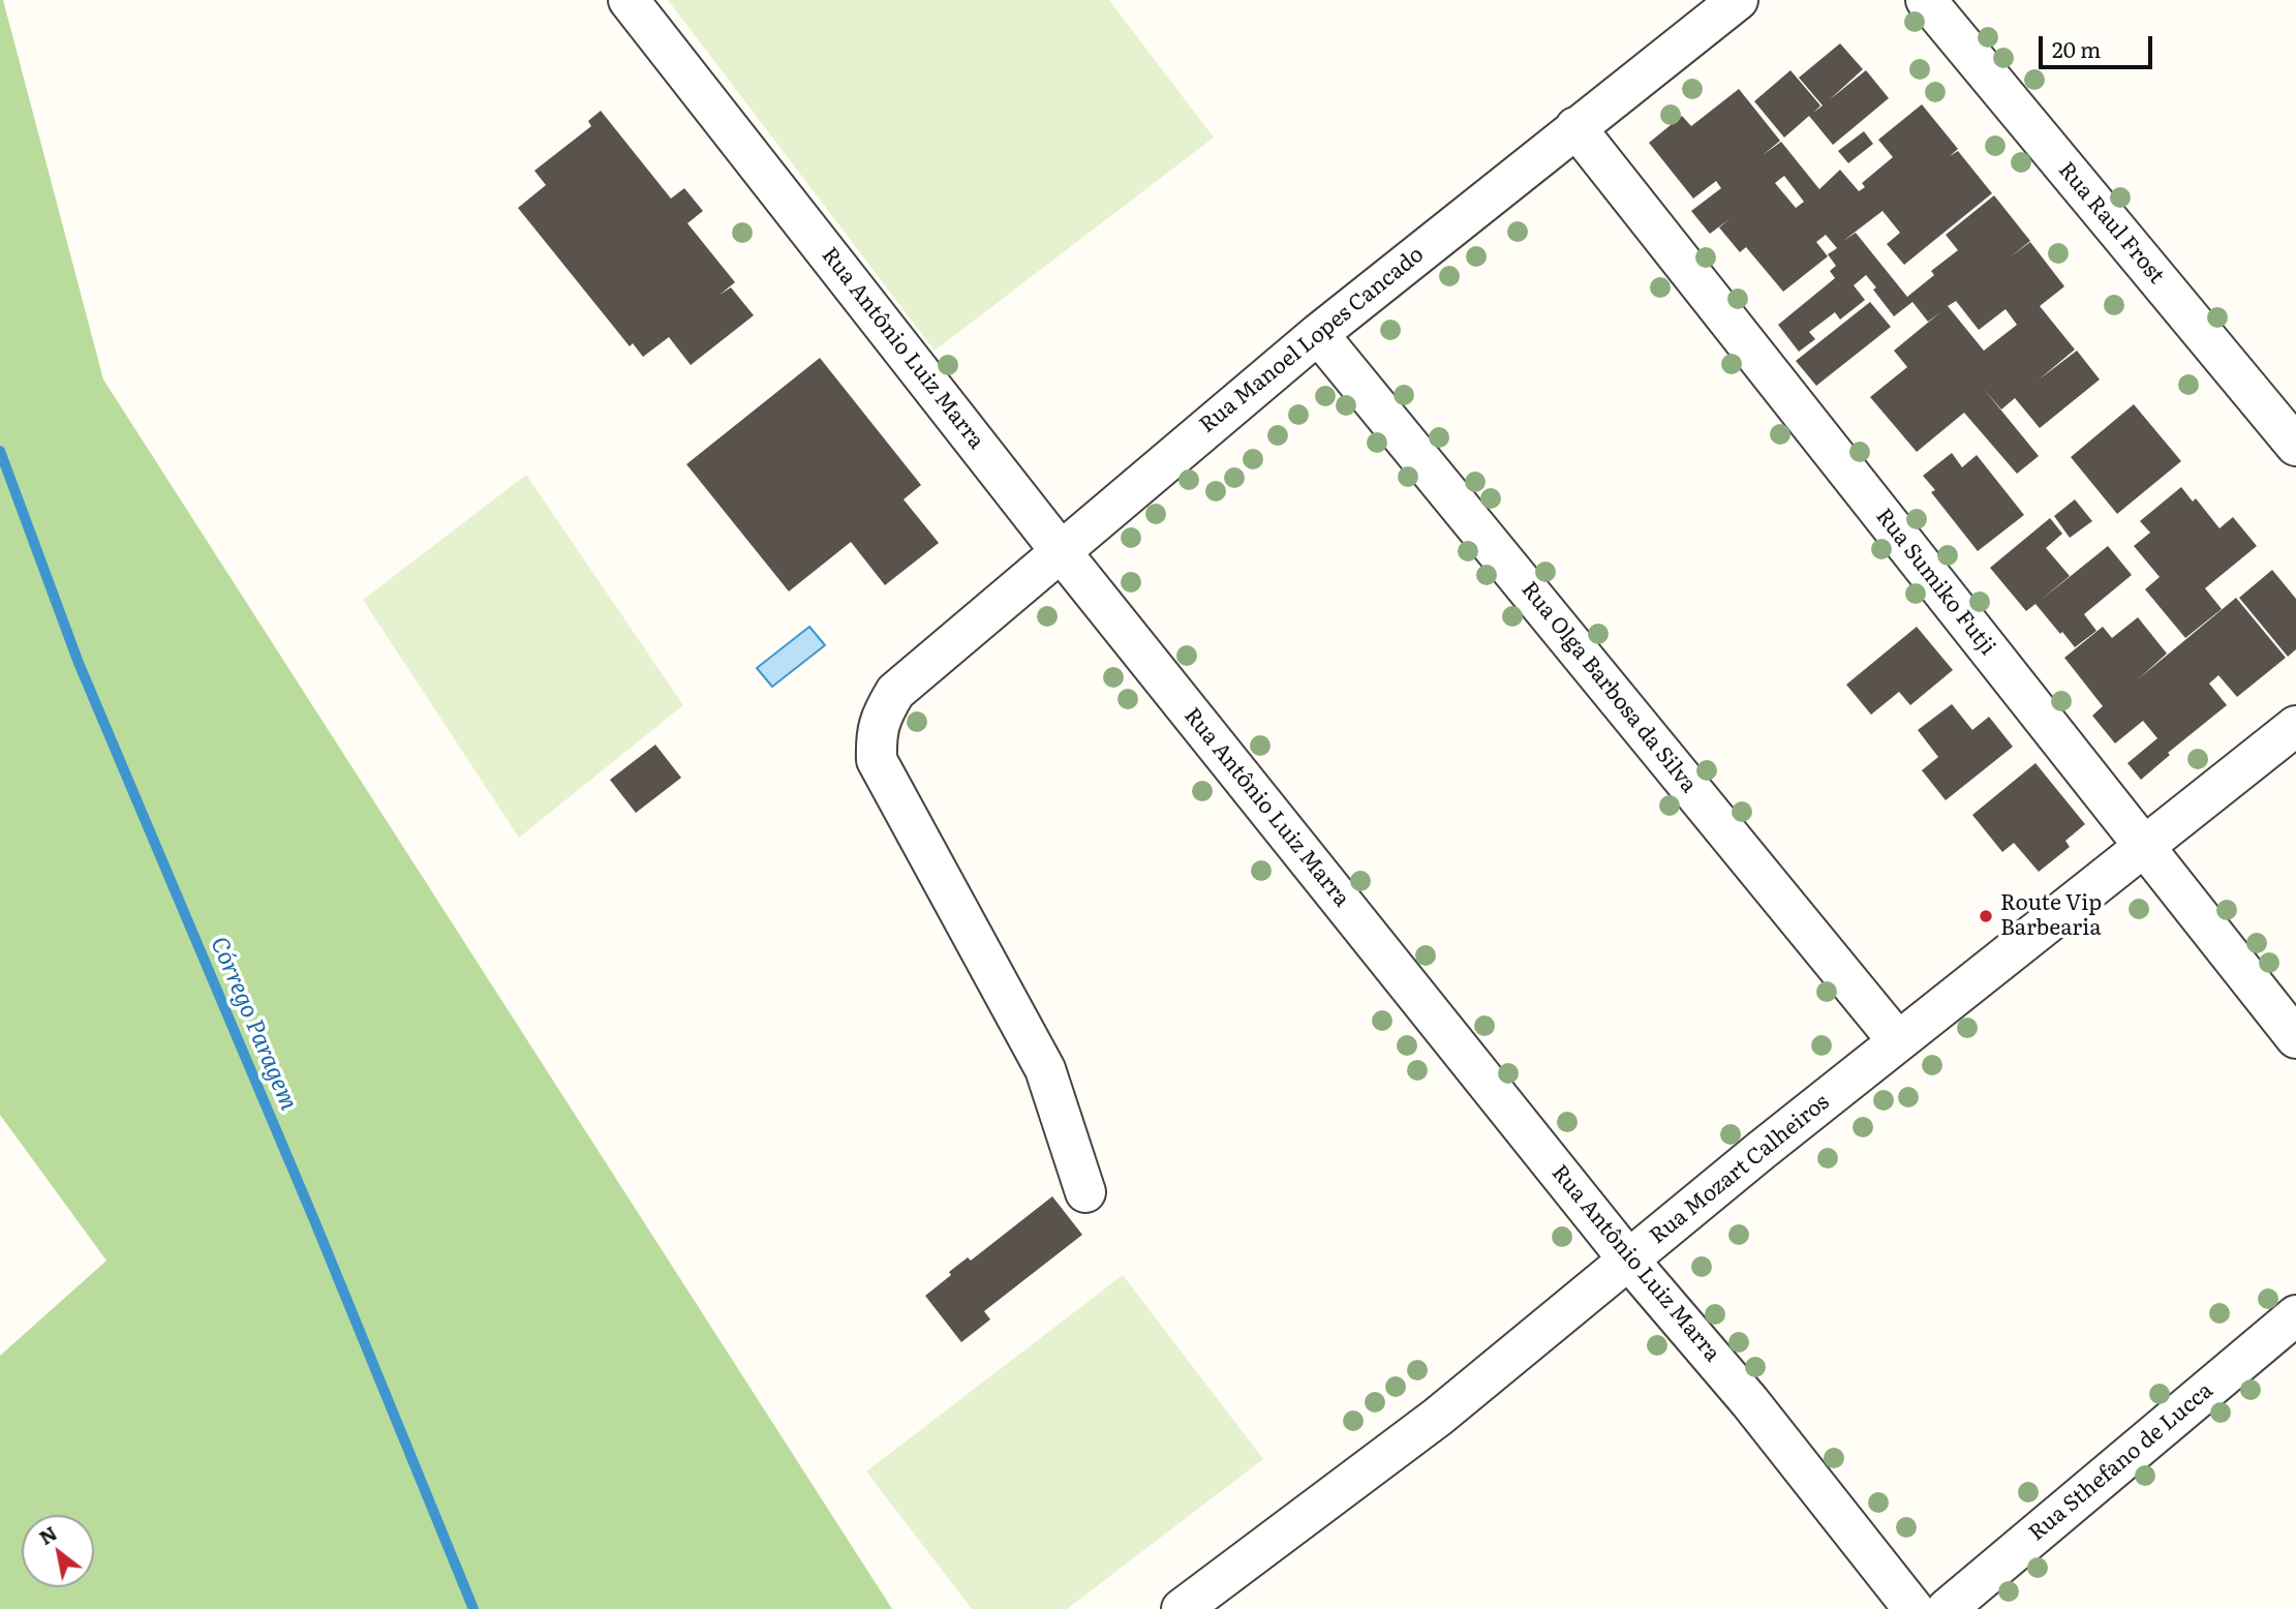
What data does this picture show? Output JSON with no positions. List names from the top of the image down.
{
  "streets": {
    "street": [
      "Rua Raul Frost",
      "Rua Manoel Lopes Cancado",
      "Rua Antônio Luiz Marra",
      "Rua Sumiko Futji",
      "Rua Olga Barbosa da Silva",
      "Rua Mozart Calheiros",
      "Rua Sthefano de Lucca"
    ]
  },
  "crossings": [
    ["Rua Manoel Lopes Cancado", "Rua Antônio Luiz Marra"],
    ["Rua Manoel Lopes Cancado", "Rua Sumiko Futji"],
    ["Rua Manoel Lopes Cancado", "Rua Olga Barbosa da Silva"],
    ["Rua Antônio Luiz Marra", "Rua Mozart Calheiros"],
    ["Rua Sumiko Futji", "Rua Mozart Calheiros"],
    ["Rua Olga Barbosa da Silva", "Rua Mozart Calheiros"]
  ],
  "water": ["Córrego Paragem"],
  "places": ["Route Vip Barbearia"],
  "scale_bar": "20 m",
  "north": "top left"
}
